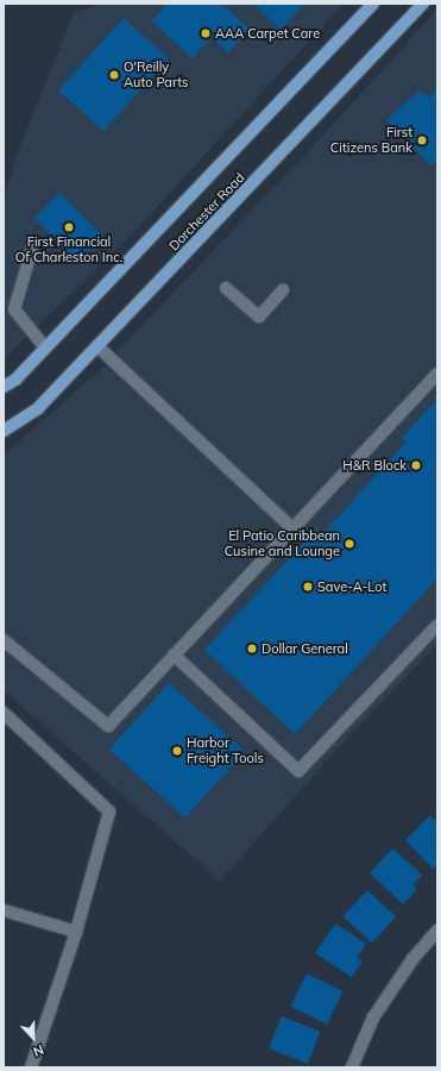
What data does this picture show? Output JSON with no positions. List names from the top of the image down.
{
  "streets": {
    "main road": ["Dorchester Road"]
  },
  "places": [
    "AAA Carpet Care",
    "O'Reilly Auto Parts",
    "First Citizens Bank",
    "First Financial Of Charleston Inc.",
    "H&R Block",
    "El Patio Caribbean Cusine and Lounge",
    "Save-A-Lot",
    "Dollar General",
    "Harbor Freight Tools"
  ],
  "north": "bottom"
}
